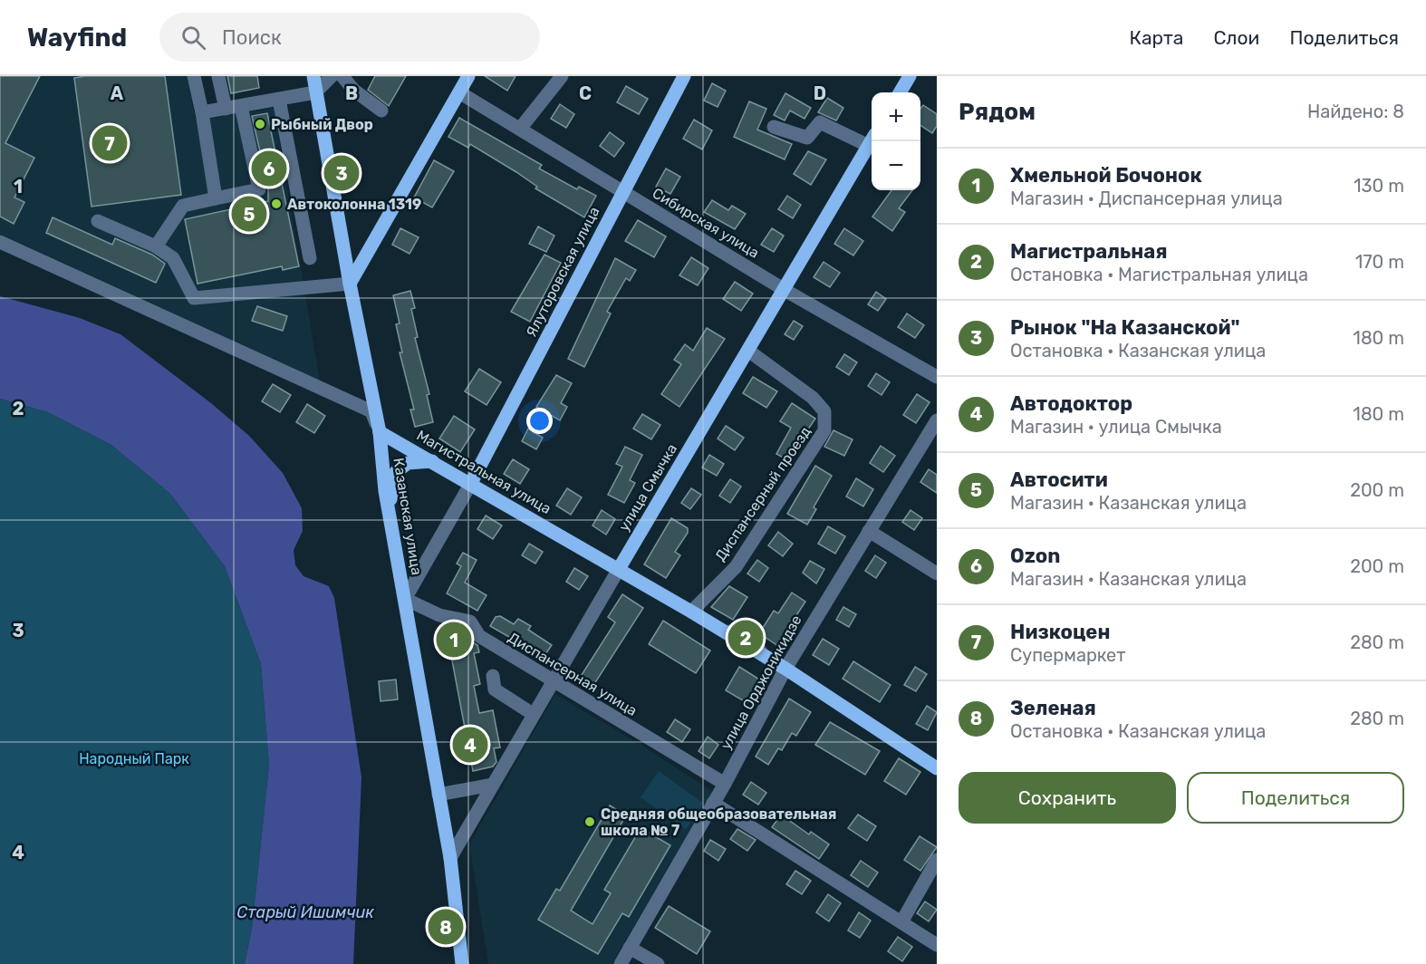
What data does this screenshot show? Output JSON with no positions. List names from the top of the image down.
{
  "streets": {
    "main road": [
      "Ялуторовская улица",
      "Магистральная улица",
      "улица Смычка",
      "Казанская улица"
    ],
    "street": [
      "Сибирская улица",
      "Диспансерный проезд",
      "Диспансерная улица",
      "улица Орджоникидзе"
    ]
  },
  "crossings": [
    ["Сибирская улица", "Ялуторовская улица"],
    ["Сибирская улица", "улица Смычка"],
    ["Ялуторовская улица", "Магистральная улица"],
    ["Магистральная улица", "улица Смычка"],
    ["Магистральная улица", "Диспансерный проезд"],
    ["Магистральная улица", "Казанская улица"],
    ["Магистральная улица", "улица Орджоникидзе"],
    ["улица Смычка", "Диспансерный проезд"],
    ["улица Смычка", "Казанская улица"],
    ["улица Смычка", "Диспансерная улица"],
    ["Казанская улица", "Диспансерная улица"],
    ["Диспансерная улица", "улица Орджоникидзе"]
  ],
  "water": ["Старый Ишимчик"],
  "parks": ["Народный Парк"],
  "places": ["Рыбный Двор", "Автоколонна 1319", "Средняя общеобразовательная школа № 7"],
  "page": {
    "header": "Wayfind",
    "search": "Поиск",
    "nav": ["Карта", "Слои", "Поделиться"],
    "heading": ["Рядом", "Найдено: 8"],
    "map_buttons": ["+", "−"],
    "pins": [
      "7",
      "6",
      "3",
      "5",
      "2",
      "1",
      "4",
      "8"
    ],
    "list": [
      {
        "mark": "1",
        "name": "Хмельной Бочонок",
        "note": "Магазин · Диспансерная улица",
        "value": "130 m"
      },
      {
        "mark": "2",
        "name": "Магистральная",
        "note": "Остановка · Магистральная улица",
        "value": "170 m"
      },
      {
        "mark": "3",
        "name": "Рынок \"На Казанской\"",
        "note": "Остановка · Казанская улица",
        "value": "180 m"
      },
      {
        "mark": "4",
        "name": "Автодоктор",
        "note": "Магазин · улица Смычка",
        "value": "180 m"
      },
      {
        "mark": "5",
        "name": "Автосити",
        "note": "Магазин · Казанская улица",
        "value": "200 m"
      },
      {
        "mark": "6",
        "name": "Ozon",
        "note": "Магазин · Казанская улица",
        "value": "200 m"
      },
      {
        "mark": "7",
        "name": "Низкоцен",
        "note": "Супермаркет",
        "value": "280 m"
      },
      {
        "mark": "8",
        "name": "Зеленая",
        "note": "Остановка · Казанская улица",
        "value": "280 m"
      }
    ],
    "buttons": ["Сохранить", "Поделиться"]
  },
  "grid": {
    "columns": [
      "A",
      "B",
      "C",
      "D"
    ],
    "rows": [
      "1",
      "2",
      "3",
      "4"
    ]
  }
}
